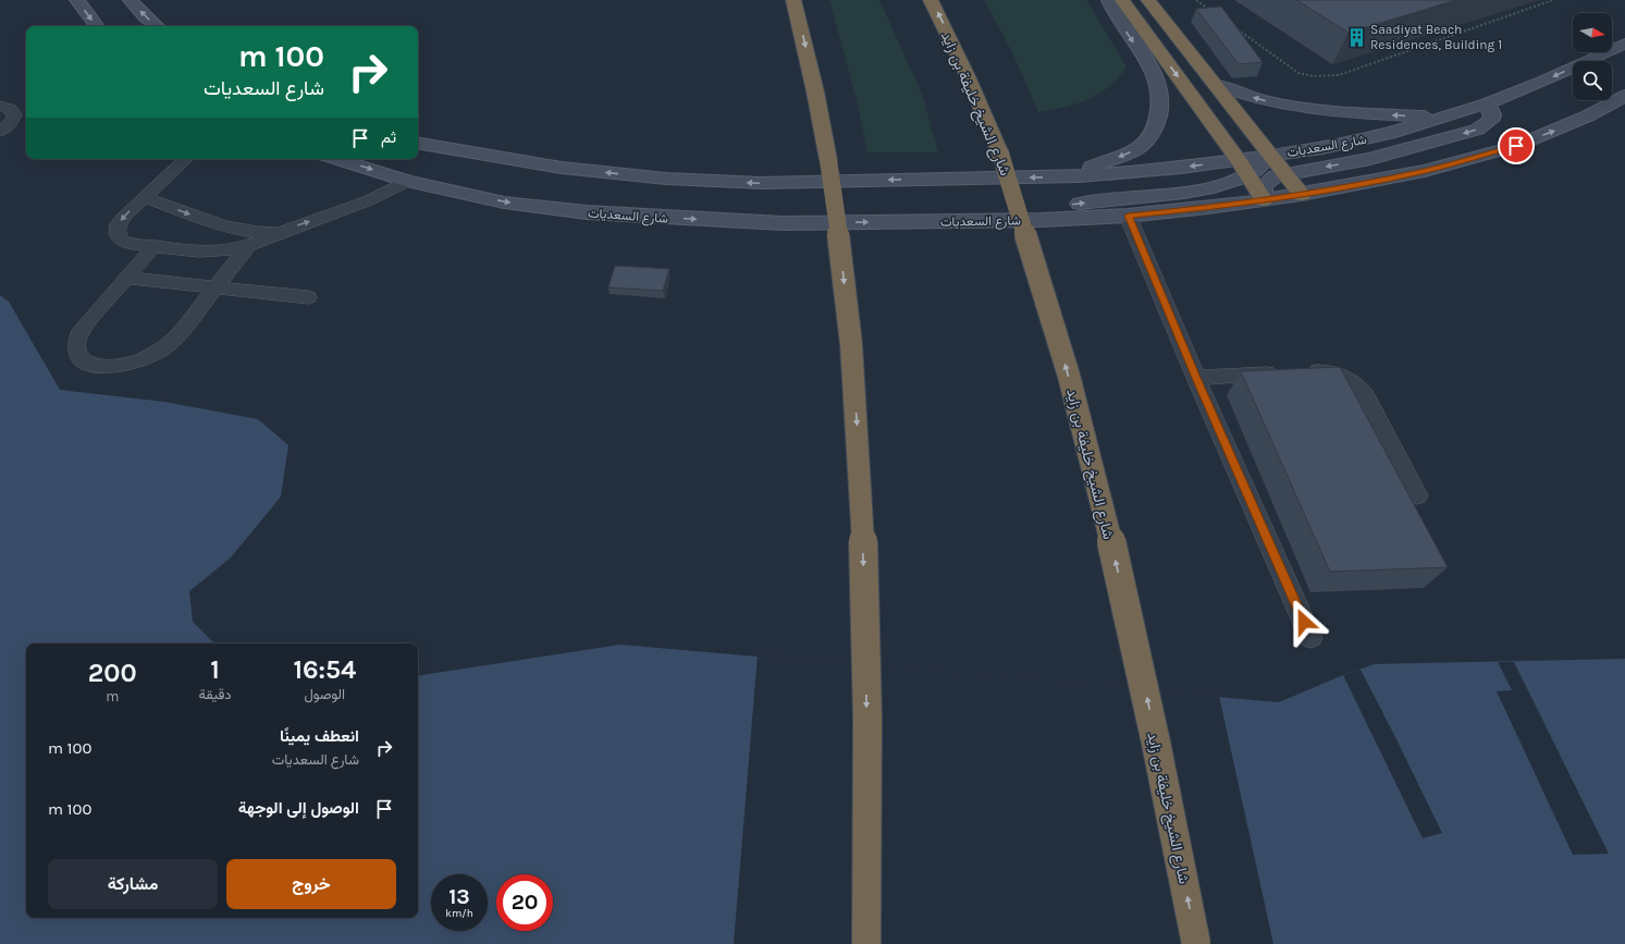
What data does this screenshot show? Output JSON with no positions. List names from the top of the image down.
{
  "streets": {
    "highway": ["شارع الشيخ خليفة بن زايد"],
    "street": ["شارع السعديات"]
  },
  "places": {
    "building": ["Saadiyat Beach Residences, Building 1"]
  },
  "north": "right",
  "page": {
    "turn": ["100 m", "شارع السعديات"],
    "then": "ثم",
    "eta": [
      "16:54",
      "الوصول",
      "1",
      "دقيقة",
      "200",
      "m"
    ],
    "list": [
      {
        "name": "انعطف يمينًا",
        "note": "شارع السعديات",
        "value": "100 m"
      },
      {
        "name": "الوصول إلى الوجهة",
        "value": "100 m"
      }
    ],
    "buttons": ["خروج", "مشاركة"],
    "speed": "13 km/h",
    "limit": "20"
  }
}
